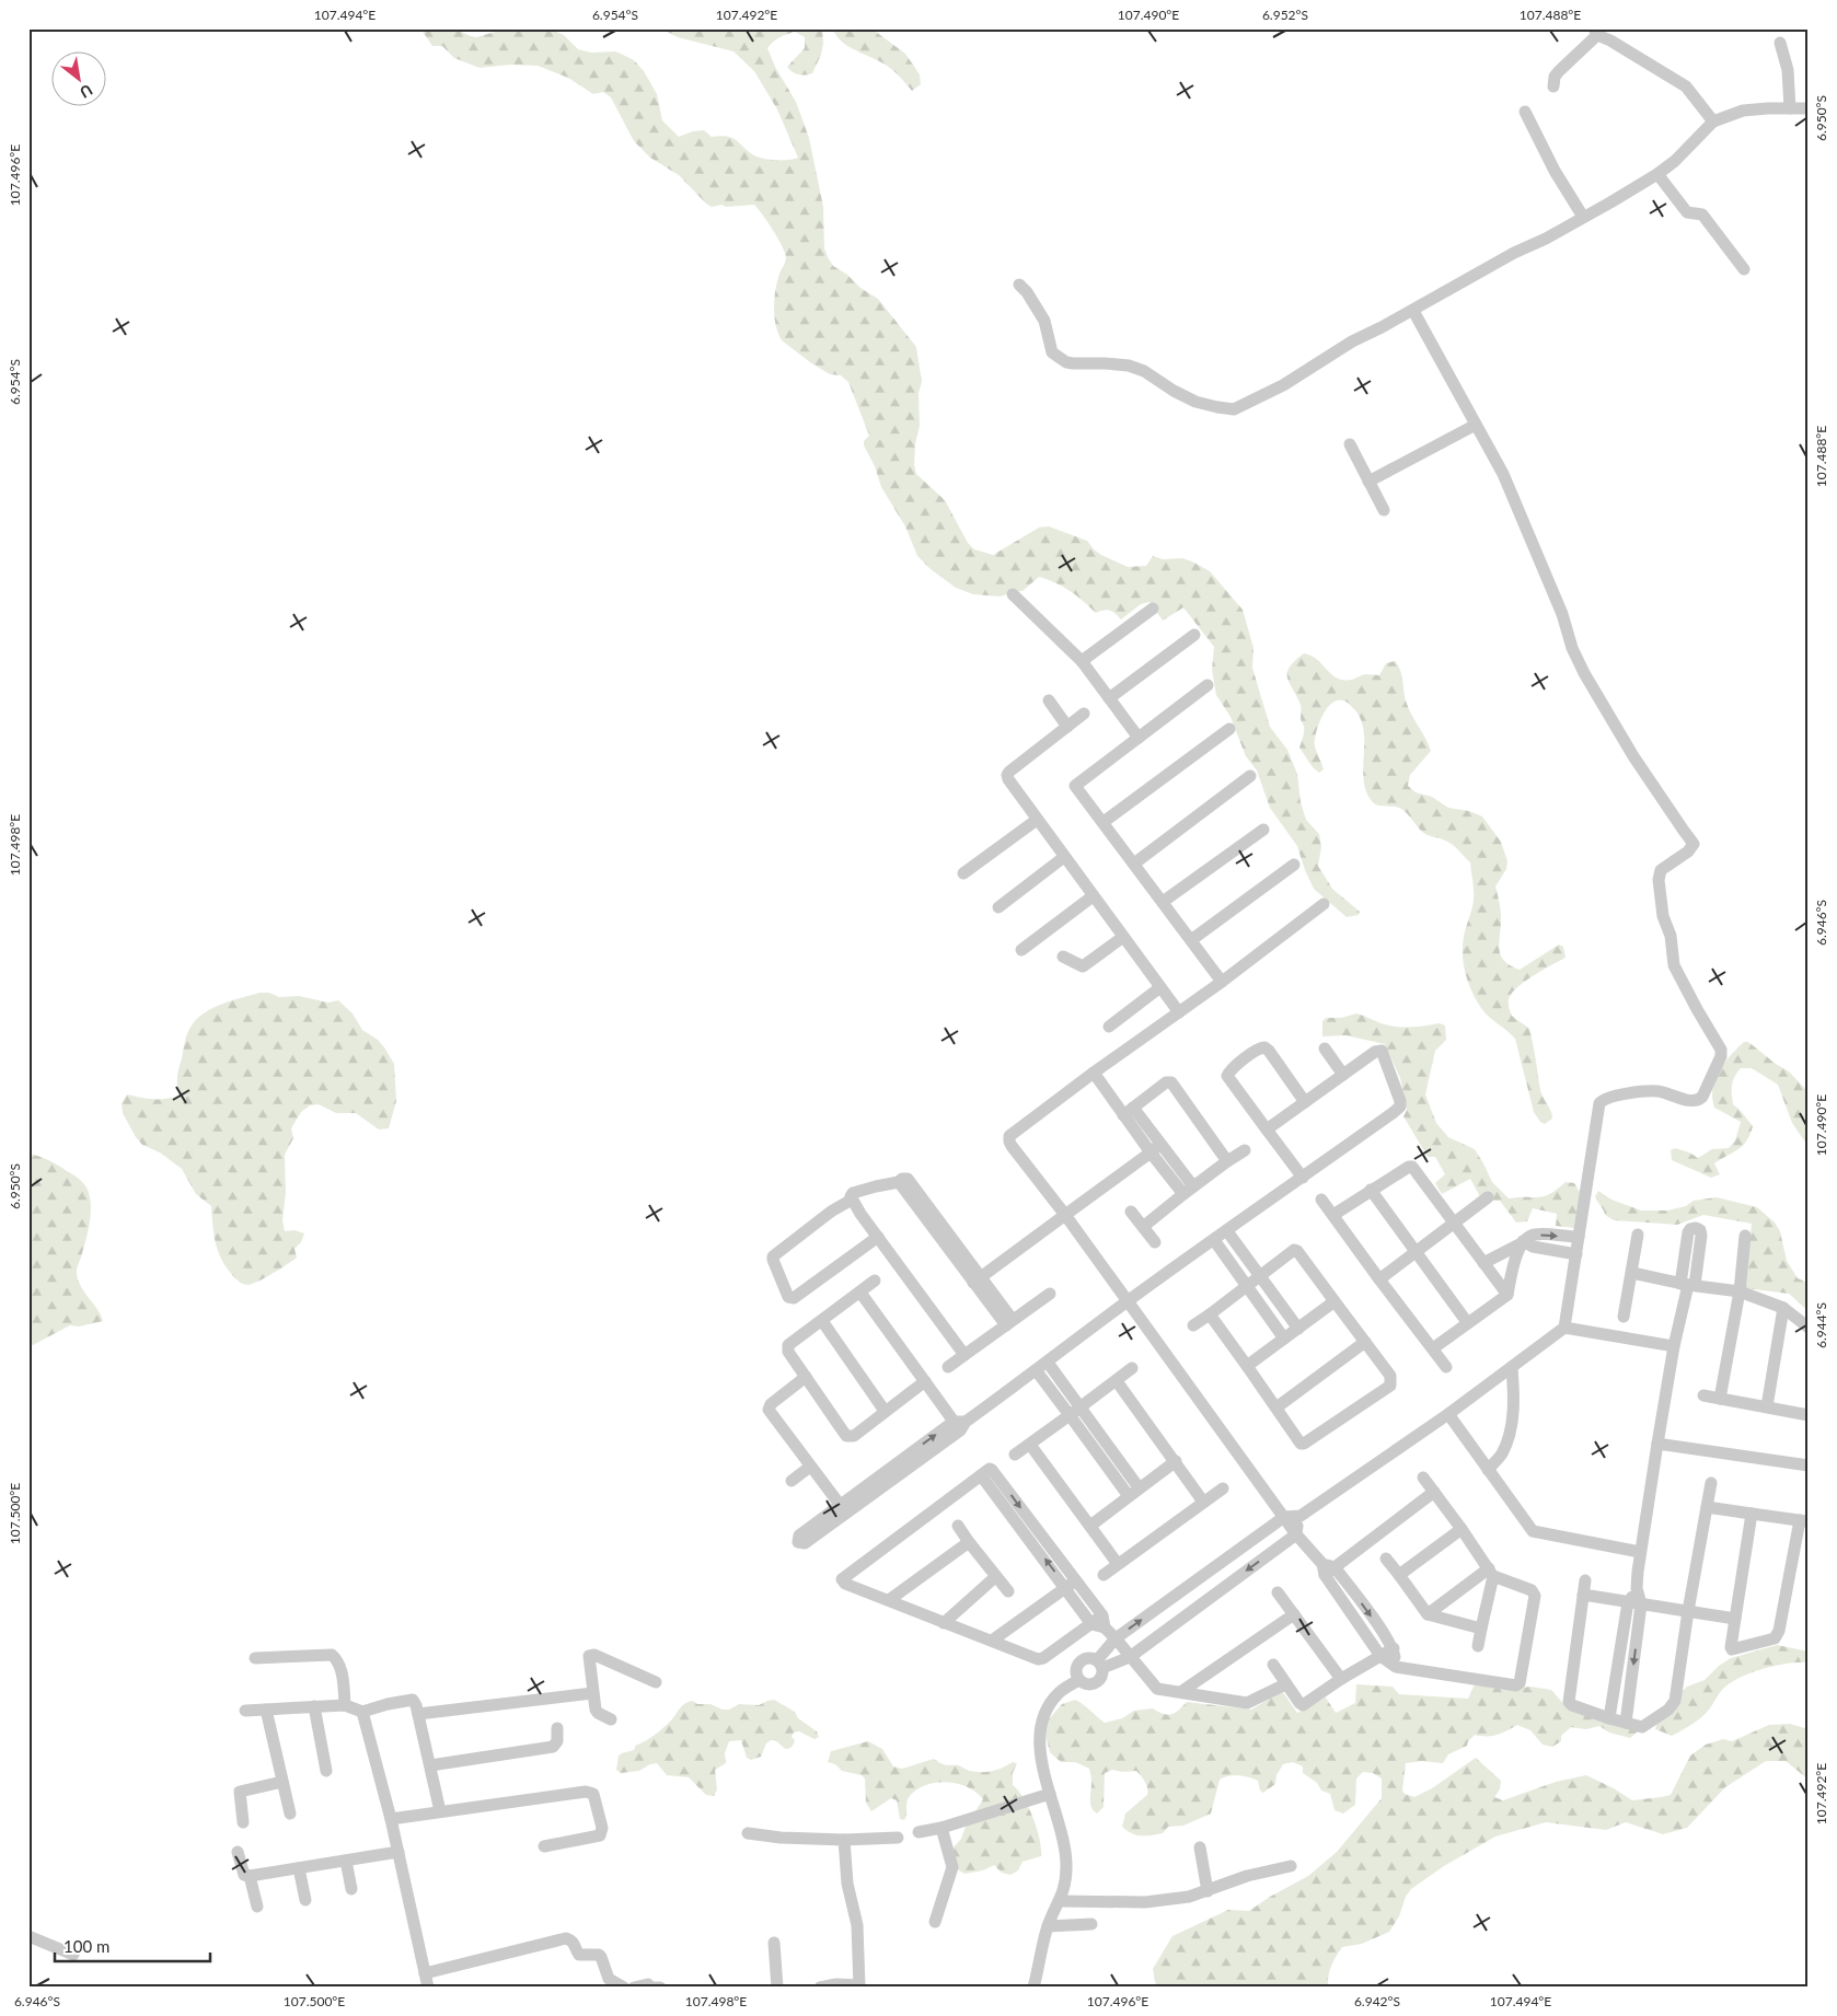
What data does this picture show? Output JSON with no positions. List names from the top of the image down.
{
  "scale_bar": "100 m",
  "north": "bottom right",
  "coordinates": [
    "107.494°E",
    "6.954°S",
    "107.492°E",
    "107.490°E",
    "6.952°S",
    "107.488°E",
    "6.950°S",
    "107.496°E",
    "107.498°E",
    "6.946°S",
    "6.944°S",
    "107.500°E",
    "6.942°S"
  ]
}
